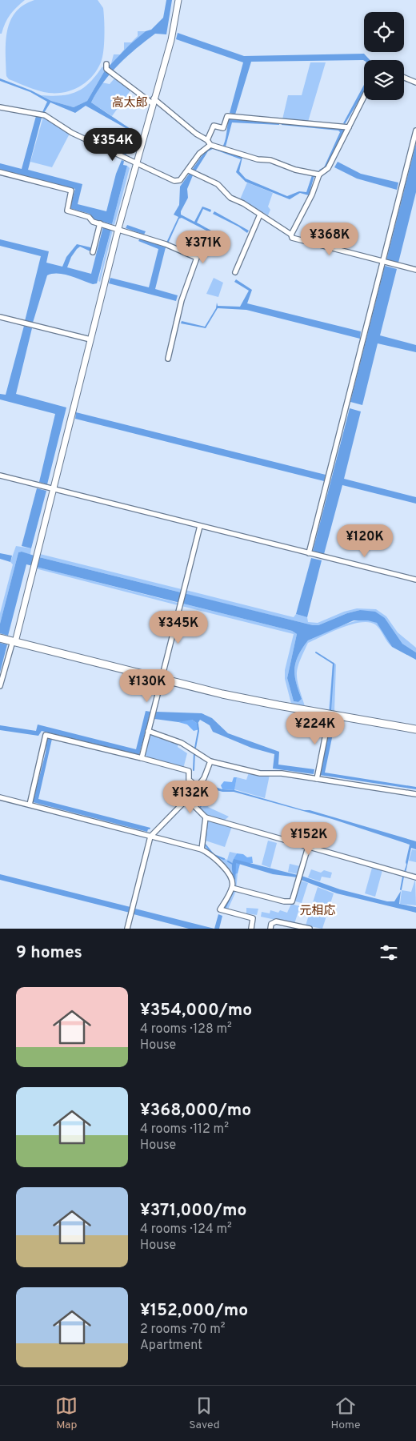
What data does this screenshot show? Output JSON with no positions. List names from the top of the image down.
{
  "districts": ["高太郎", "元相応"],
  "page": {
    "price": [
      "¥354K",
      "¥368K",
      "¥371K",
      "¥120K",
      "¥345K",
      "¥130K",
      "¥224K",
      "¥132K",
      "¥152K"
    ],
    "heading": "9 homes",
    "list": [
      {
        "name": "¥354,000/mo",
        "note": "4 rooms · 128 m² · House"
      },
      {
        "name": "¥368,000/mo",
        "note": "4 rooms · 112 m² · House"
      },
      {
        "name": "¥371,000/mo",
        "note": "4 rooms · 124 m² · House"
      },
      {
        "name": "¥152,000/mo",
        "note": "2 rooms · 70 m² · Apartment"
      }
    ],
    "tabs": ["Map", "Saved", "Home"]
  }
}
